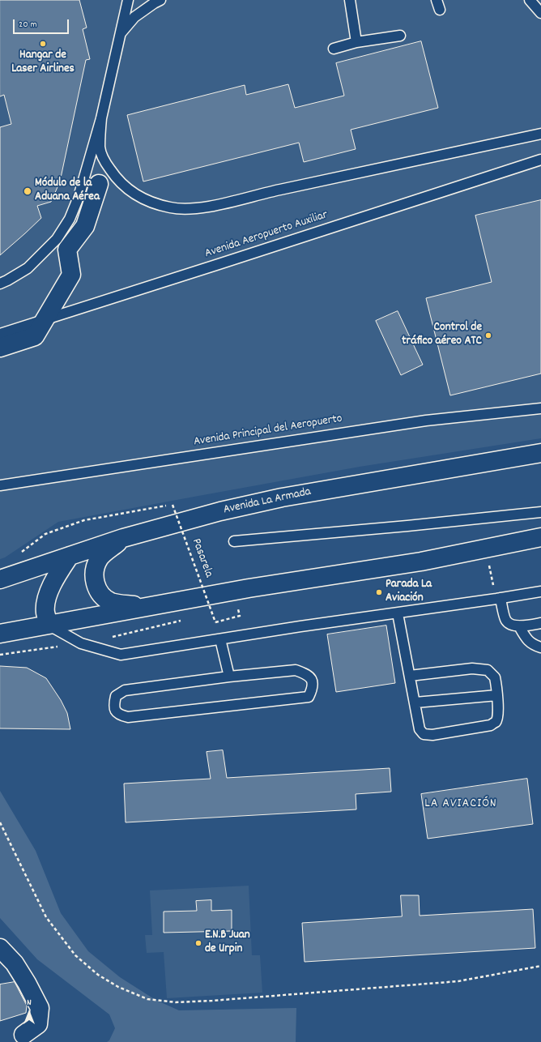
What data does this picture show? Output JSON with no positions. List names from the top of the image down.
{
  "streets": {
    "main road": ["Avenida La Armada"],
    "lane": ["Avenida Aeropuerto Auxiliar", "Avenida Principal del Aeropuerto"],
    "path": ["Pasarela"]
  },
  "districts": ["LA AVIACIÓN"],
  "places": [
    "Hangar de Laser Airlines",
    "Módulo de la Aduana Aérea",
    "Control de tráfico aéreo ATC",
    "Parada La Aviación",
    "E.N.B Juan de Urpin"
  ],
  "scale_bar": "20 m",
  "north": "top"
}
